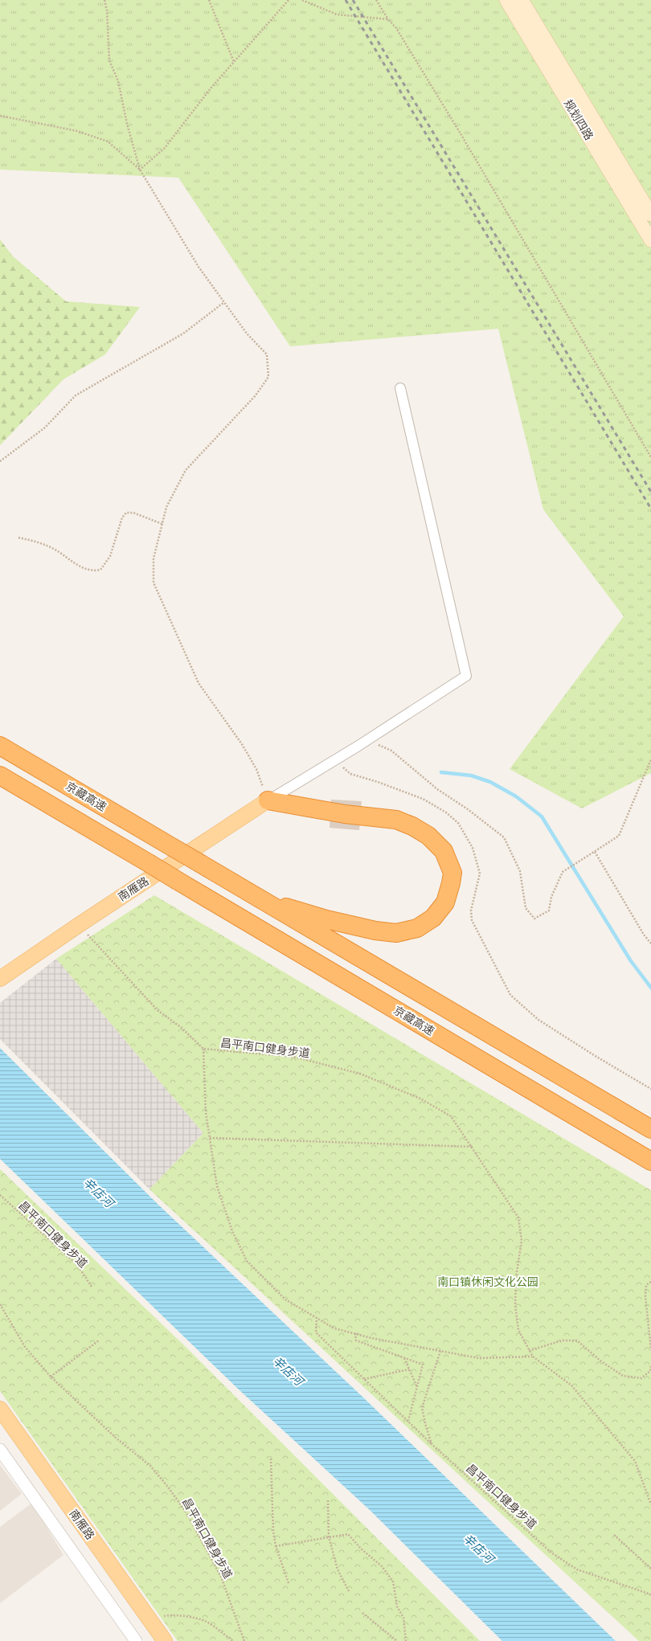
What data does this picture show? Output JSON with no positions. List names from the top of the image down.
{
  "streets": {
    "highway": ["京藏高速"],
    "main road": ["规划四路", "南雁路"],
    "path": ["昌平南口健身步道"]
  },
  "crossings": [
    ["南雁路", "昌平南口健身步道"]
  ],
  "water": ["辛店河"],
  "parks": ["南口镇休闲文化公园"]
}
